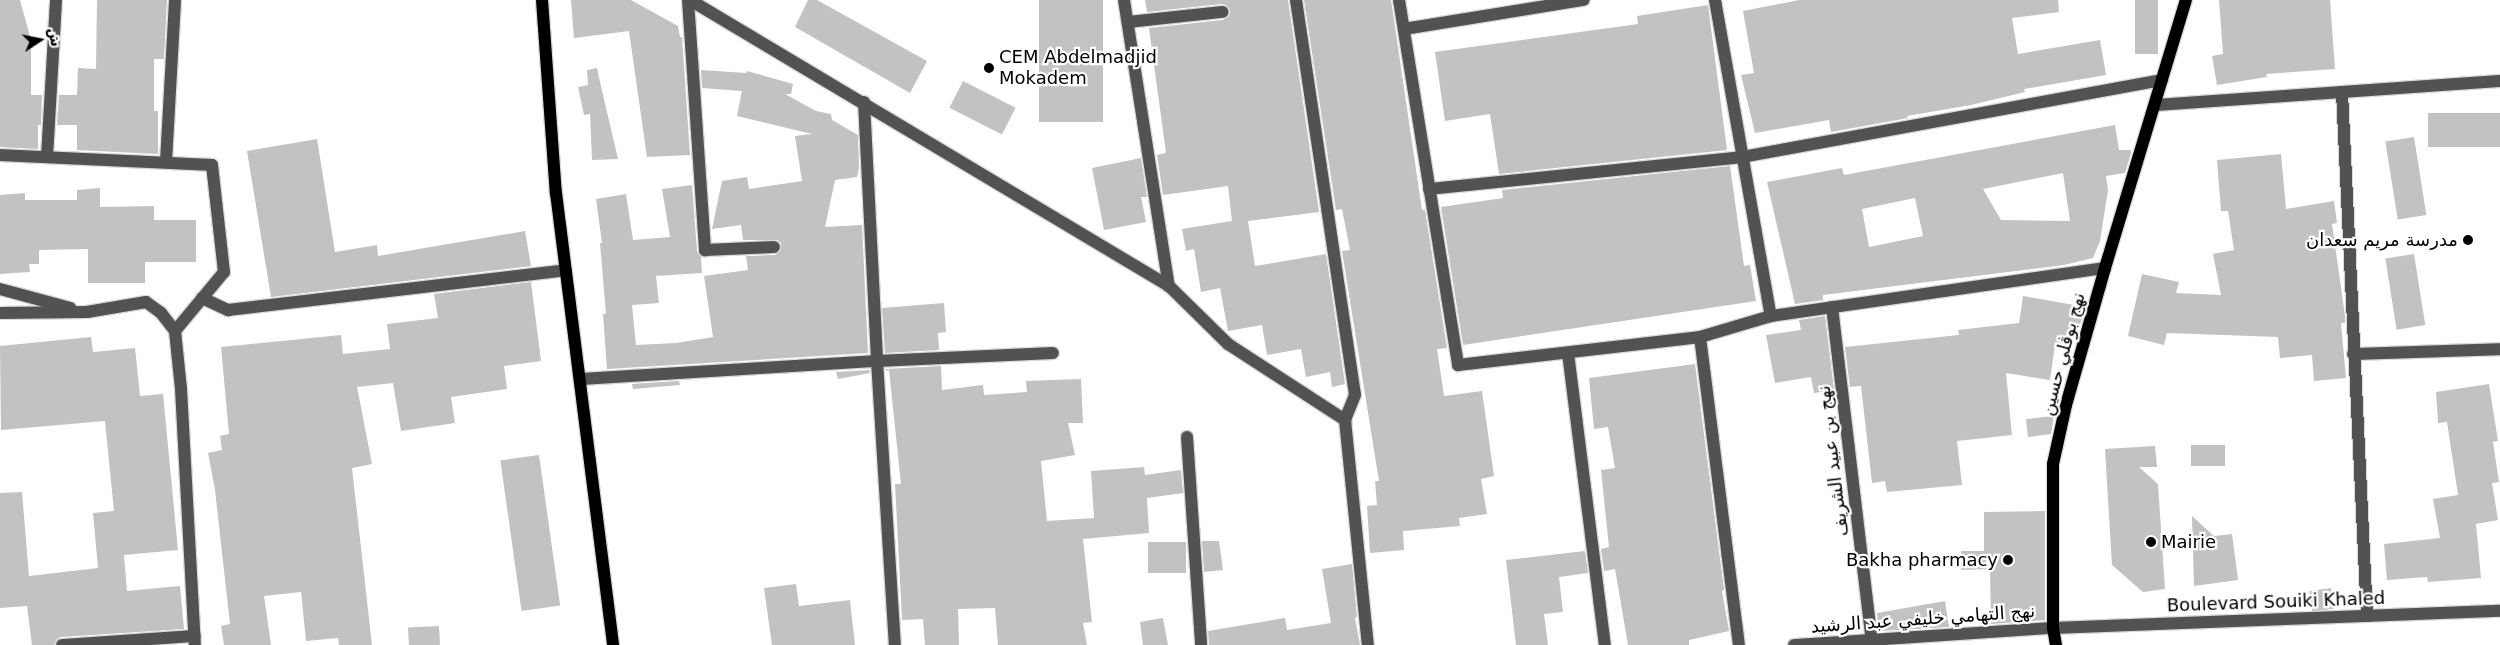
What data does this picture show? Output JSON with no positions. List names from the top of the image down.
{
  "streets": {
    "main road": ["نهج بوڨلي حسين"],
    "street": ["نهج بن عبيد الشريف", "Boulevard Souiki Khaled", "نهج التهامي خليفي عبد الرشيد"]
  },
  "crossings": [
    ["نهج بوڨلي حسين", "Boulevard Souiki Khaled"],
    ["نهج بوڨلي حسين", "نهج التهامي خليفي عبد الرشيد"],
    ["نهج بن عبيد الشريف", "نهج التهامي خليفي عبد الرشيد"],
    ["Boulevard Souiki Khaled", "نهج التهامي خليفي عبد الرشيد"]
  ],
  "places": [
    "CEM Abdelmadjid Mokadem",
    "مدرسة مريم سعدان",
    "Mairie",
    "Bakha pharmacy"
  ],
  "north": "right"
}
